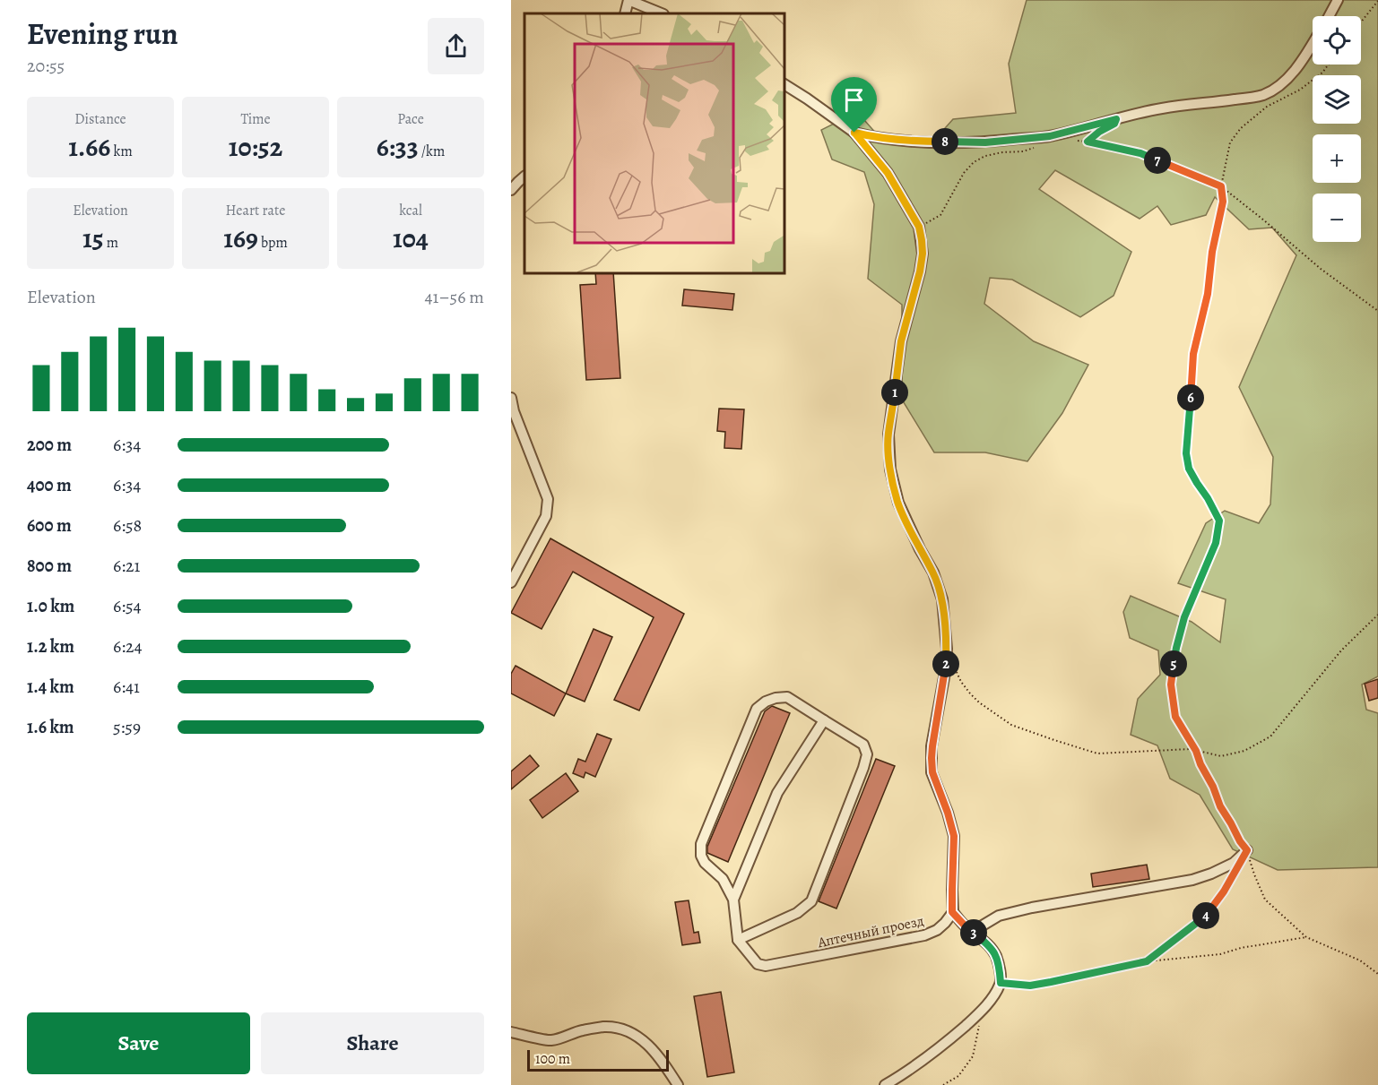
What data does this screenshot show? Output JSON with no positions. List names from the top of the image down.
{
  "streets": {
    "street": ["Аптечный проезд"]
  },
  "scale_bar": "100 m",
  "page": {
    "heading": ["Evening run", "20:55"],
    "map_buttons": ["+", "−"],
    "stats": [
      ["Distance", "1.66 km"],
      ["Time", "10:52"],
      ["Pace", "6:33 /km"],
      ["Elevation", "15 m"],
      ["Heart rate", "169 bpm"],
      ["kcal", "104"]
    ],
    "pins": [
      "8",
      "7",
      "1",
      "6",
      "2",
      "5",
      "4",
      "3"
    ],
    "chart": ["Elevation", "41–56 m"],
    "list": [
      {
        "name": "200 m",
        "note": "6:34"
      },
      {
        "name": "400 m",
        "note": "6:34"
      },
      {
        "name": "600 m",
        "note": "6:58"
      },
      {
        "name": "800 m",
        "note": "6:21"
      },
      {
        "name": "1.0 km",
        "note": "6:54"
      },
      {
        "name": "1.2 km",
        "note": "6:24"
      },
      {
        "name": "1.4 km",
        "note": "6:41"
      },
      {
        "name": "1.6 km",
        "note": "5:59"
      }
    ],
    "buttons": ["Save", "Share"],
    "scale": "100 m"
  }
}
